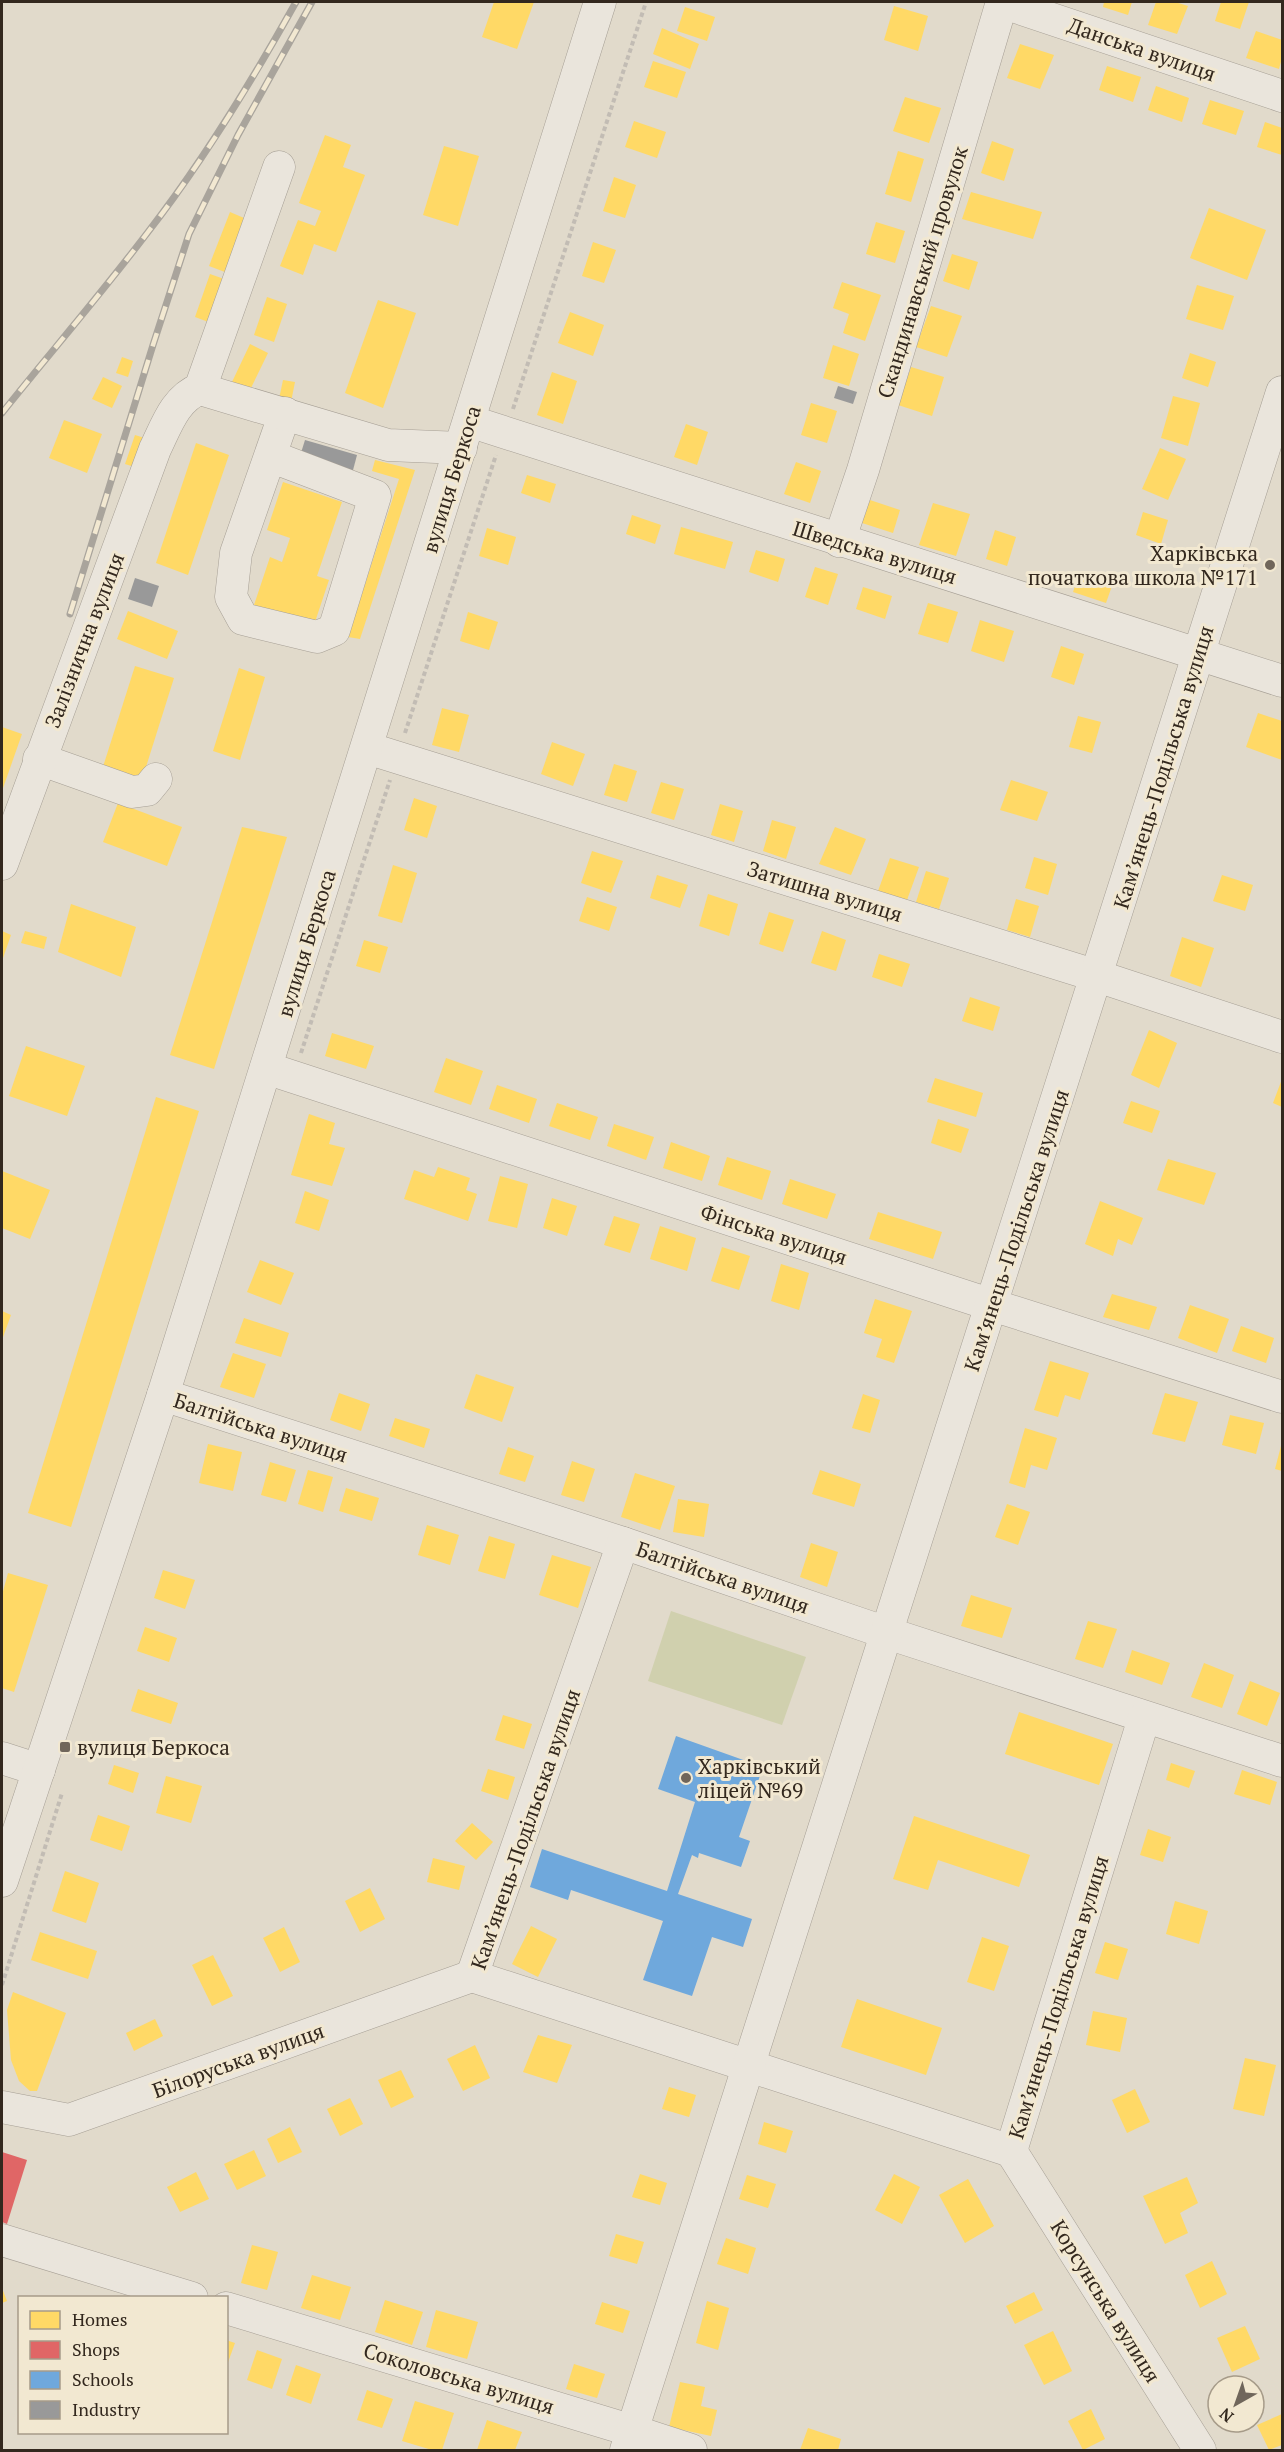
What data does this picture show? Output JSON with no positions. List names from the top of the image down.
{
  "streets": {
    "street": [
      "Данська вулиця",
      "Скандинавський провулок",
      "вулиця Беркоса",
      "Шведська вулиця",
      "Залізнична вулиця",
      "Кам’янець-Подільська вулиця",
      "Затишна вулиця",
      "Фінська вулиця",
      "Балтійська вулиця",
      "Білоруська вулиця",
      "Корсунська вулиця",
      "Соколовська вулиця"
    ]
  },
  "crossings": [
    ["Данська вулиця", "Скандинавський провулок"],
    ["Скандинавський провулок", "Шведська вулиця"],
    ["вулиця Беркоса", "Шведська вулиця"],
    ["вулиця Беркоса", "Затишна вулиця"],
    ["вулиця Беркоса", "Фінська вулиця"],
    ["вулиця Беркоса", "Балтійська вулиця"],
    ["Шведська вулиця", "Залізнична вулиця"],
    ["Шведська вулиця", "Кам’янець-Подільська вулиця"],
    ["Кам’янець-Подільська вулиця", "Затишна вулиця"],
    ["Кам’янець-Подільська вулиця", "Фінська вулиця"],
    ["Кам’янець-Подільська вулиця", "Балтійська вулиця"],
    ["Кам’янець-Подільська вулиця", "Білоруська вулиця"],
    ["Кам’янець-Подільська вулиця", "Корсунська вулиця"],
    ["Кам’янець-Подільська вулиця", "Соколовська вулиця"]
  ],
  "places": {
    "other": ["Харківська початкова школа №171", "Харківський ліцей №69"],
    "transit": ["вулиця Беркоса"]
  },
  "legend": [
    "Homes",
    "Shops",
    "Schools",
    "Industry"
  ],
  "north": "bottom left"
}
